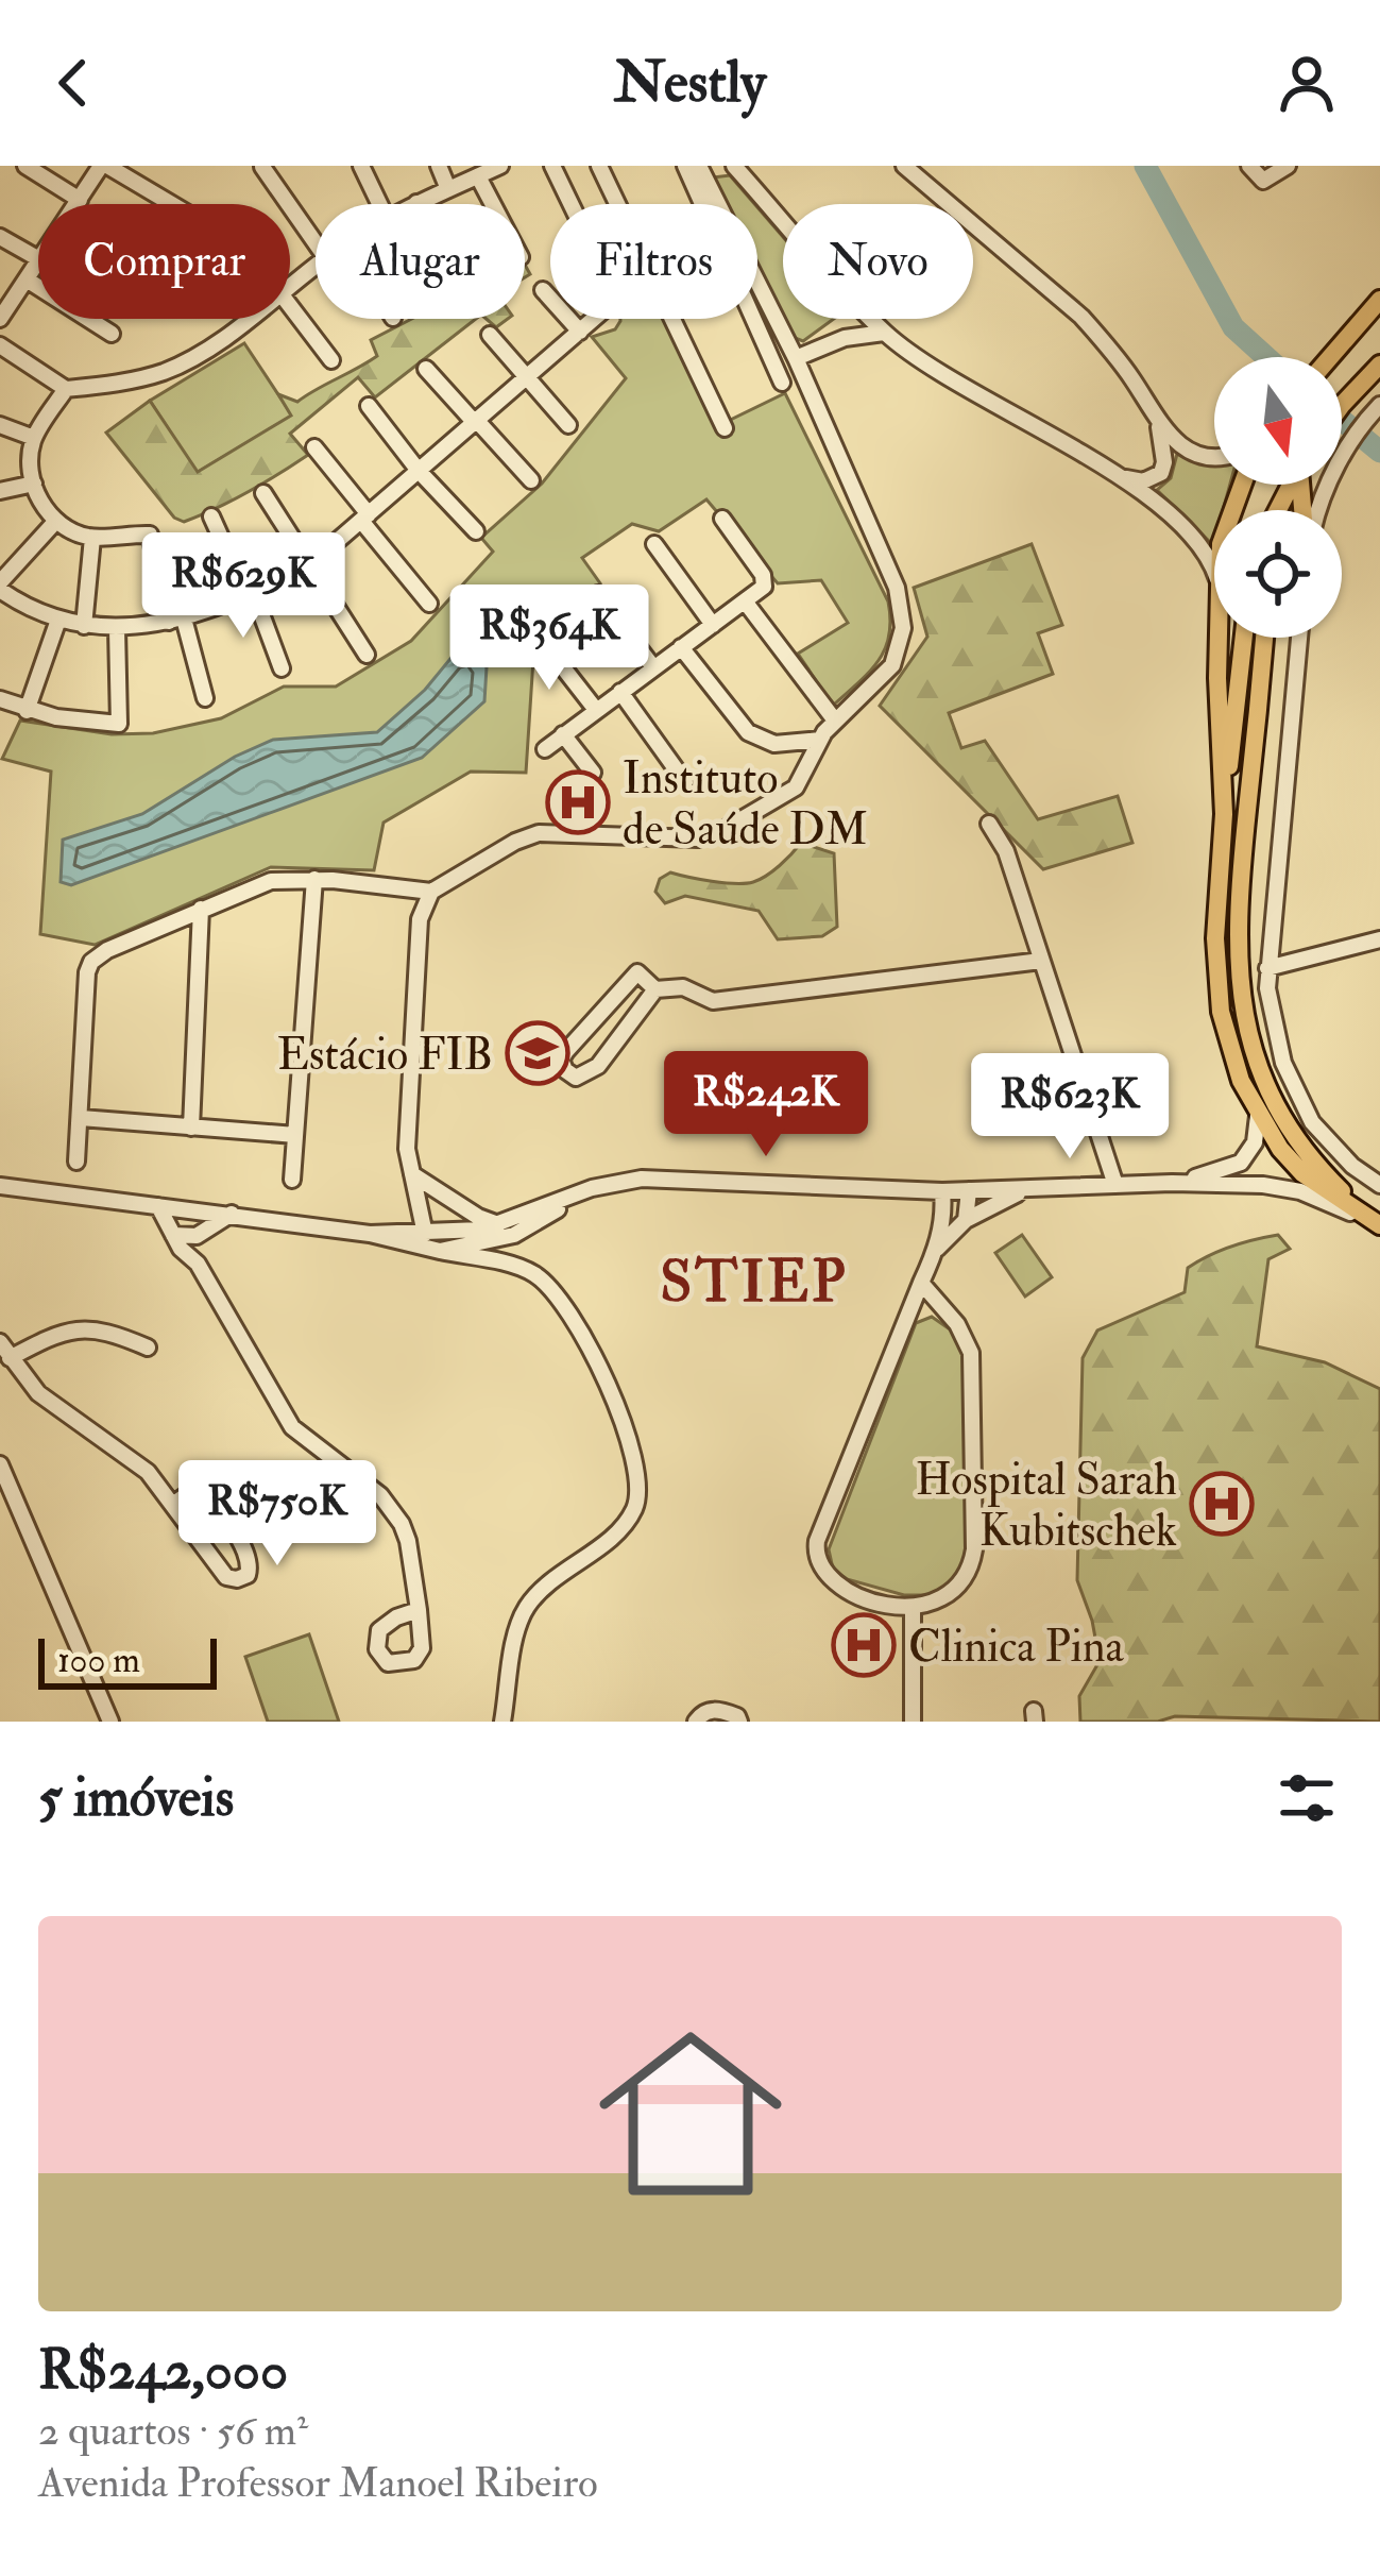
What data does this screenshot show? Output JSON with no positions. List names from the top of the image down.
{
  "districts": ["STIEP"],
  "places": {
    "hospital": ["Instituto de Saúde DM", "Hospital Sarah Kubitschek", "Clinica Pina"],
    "school or university": ["Estácio FIB"]
  },
  "scale_bar": "100 m",
  "north": "bottom",
  "page": {
    "header": "Nestly",
    "chip": [
      "Comprar",
      "Alugar",
      "Filtros",
      "Novo"
    ],
    "price": [
      "R$629K",
      "R$364K",
      "R$242K",
      "R$623K",
      "R$750K"
    ],
    "scale": "100 m",
    "heading": "5 imóveis",
    "list": [
      {
        "name": "R$242,000",
        "note": "2 quartos · 56 m² · Avenida Professor Manoel Ribeiro"
      }
    ]
  }
}
